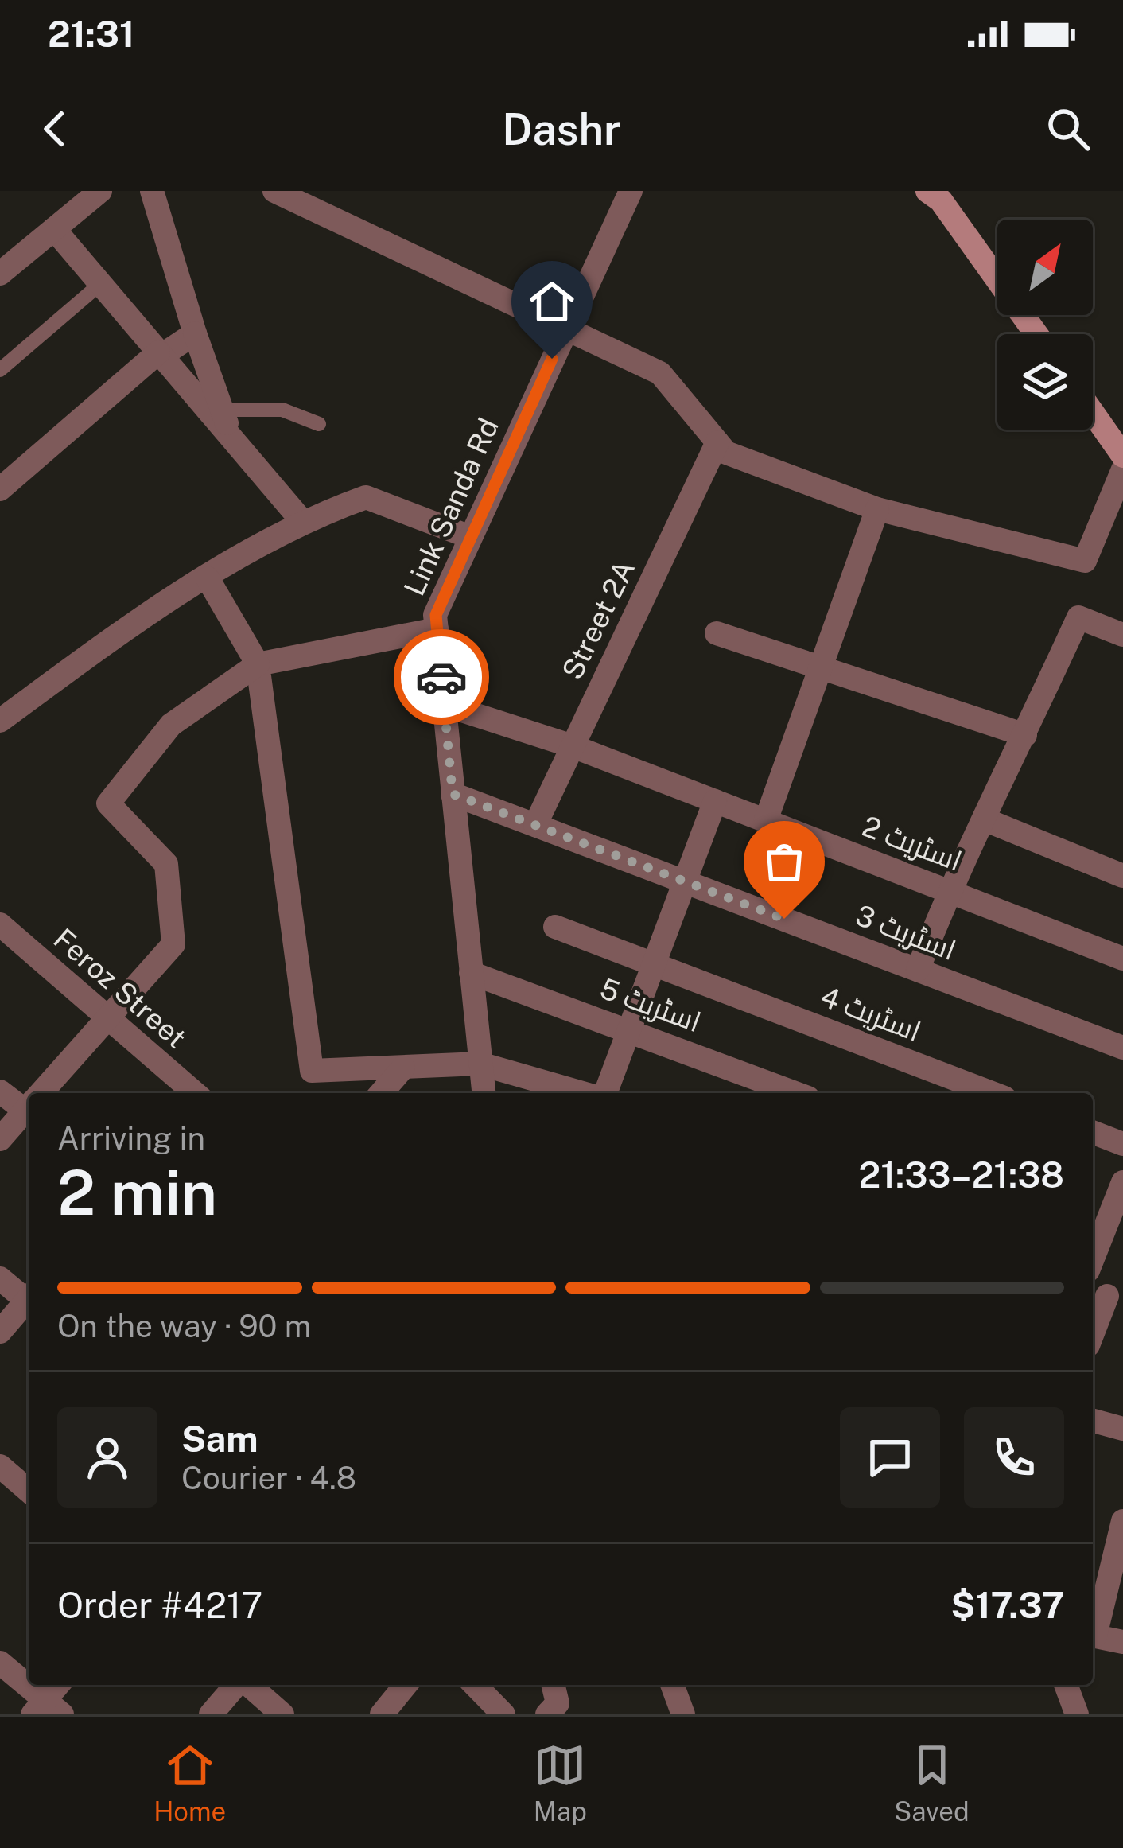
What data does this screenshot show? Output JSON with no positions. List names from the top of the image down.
{
  "streets": {
    "street": [
      "Link Sanda Rd",
      "Street 2A",
      "اسٹریٹ 2",
      "اسٹریٹ 3",
      "Feroz Street",
      "اسٹریٹ 5",
      "اسٹریٹ 4"
    ]
  },
  "crossings": [
    ["Link Sanda Rd", "اسٹریٹ 2"],
    ["Link Sanda Rd", "اسٹریٹ 3"],
    ["Link Sanda Rd", "اسٹریٹ 5"],
    ["Street 2A", "اسٹریٹ 2"],
    ["Street 2A", "اسٹریٹ 3"]
  ],
  "north": "top right",
  "page": {
    "status": "21:31",
    "header": "Dashr",
    "heading": ["2 min", "Arriving in", "21:33–21:38"],
    "panel": [
      "Sam",
      "Courier · 4.8",
      "Order #4217",
      "$17.37"
    ],
    "bar": "On the way · 90 m",
    "tabs": ["Home", "Map", "Saved"]
  }
}
